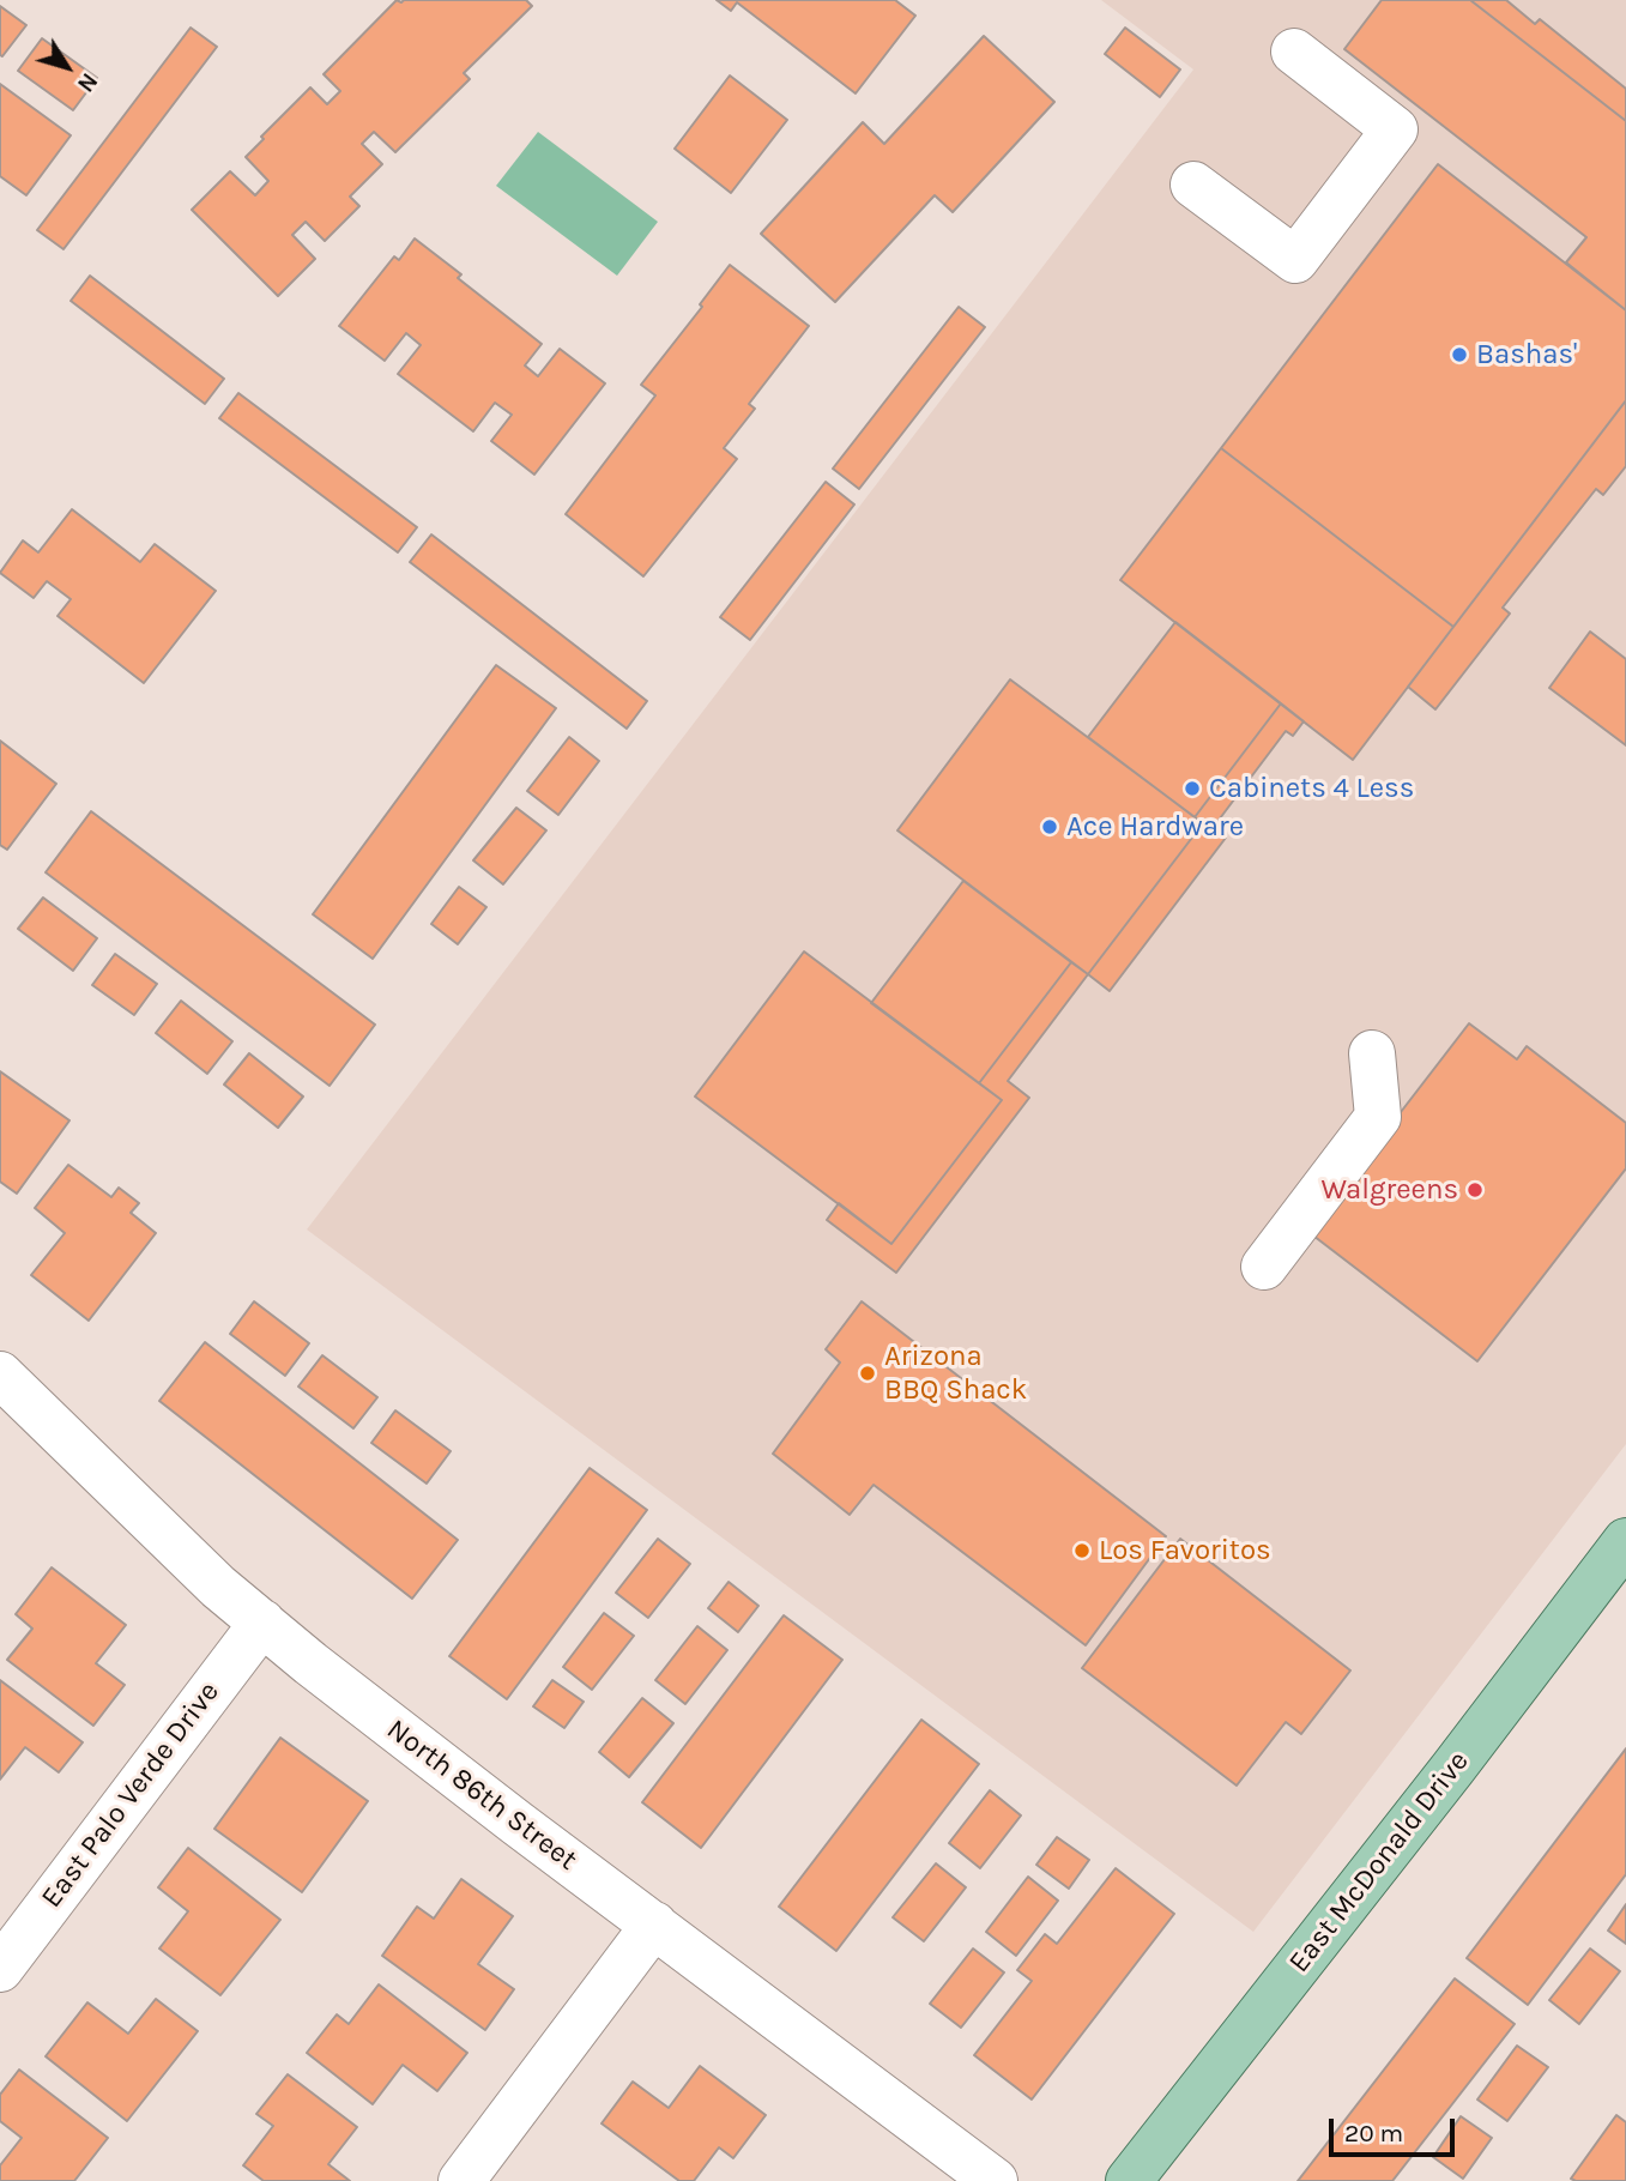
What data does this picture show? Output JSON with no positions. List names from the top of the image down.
{
  "streets": {
    "main road": ["East McDonald Drive"],
    "street": ["East Palo Verde Drive", "North 86th Street"]
  },
  "crossings": [
    ["East Palo Verde Drive", "North 86th Street"]
  ],
  "places": [
    "Bashas'",
    "Cabinets 4 Less",
    "Ace Hardware",
    "Walgreens",
    "Arizona BBQ Shack",
    "Los Favoritos"
  ],
  "scale_bar": "20 m",
  "north": "bottom right"
}
